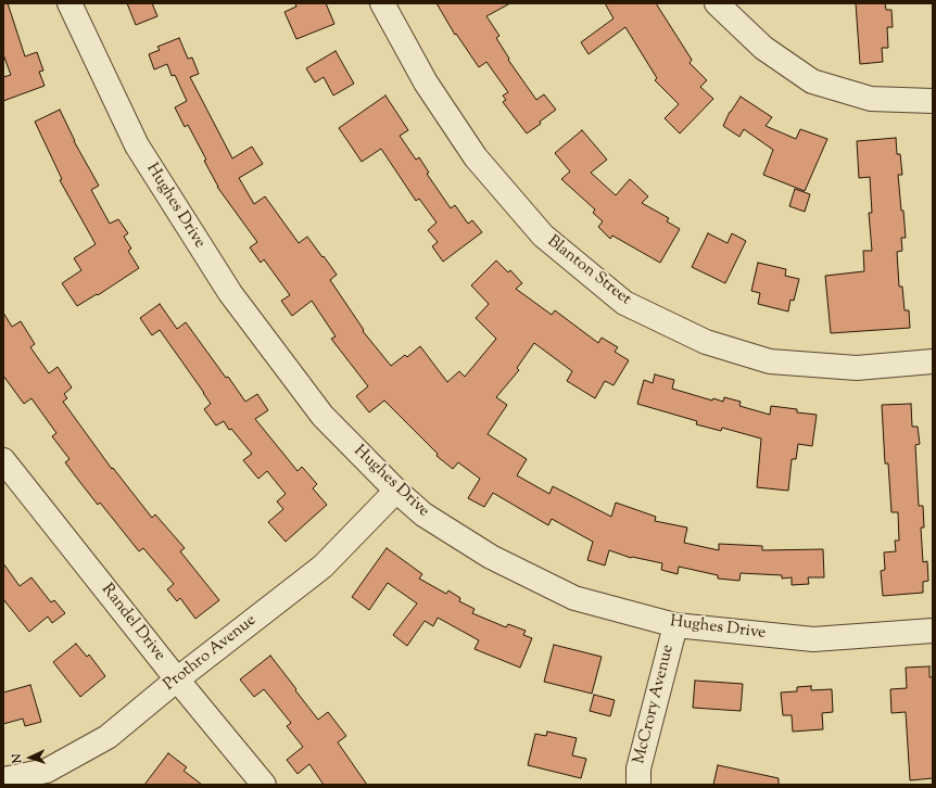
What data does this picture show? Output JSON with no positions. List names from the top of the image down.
{
  "streets": {
    "street": [
      "Hughes Drive",
      "Blanton Street",
      "Randel Drive",
      "Prothro Avenue",
      "McCrory Avenue"
    ]
  },
  "crossings": [
    ["Hughes Drive", "Prothro Avenue"],
    ["Hughes Drive", "McCrory Avenue"],
    ["Randel Drive", "Prothro Avenue"]
  ],
  "north": "left"
}
